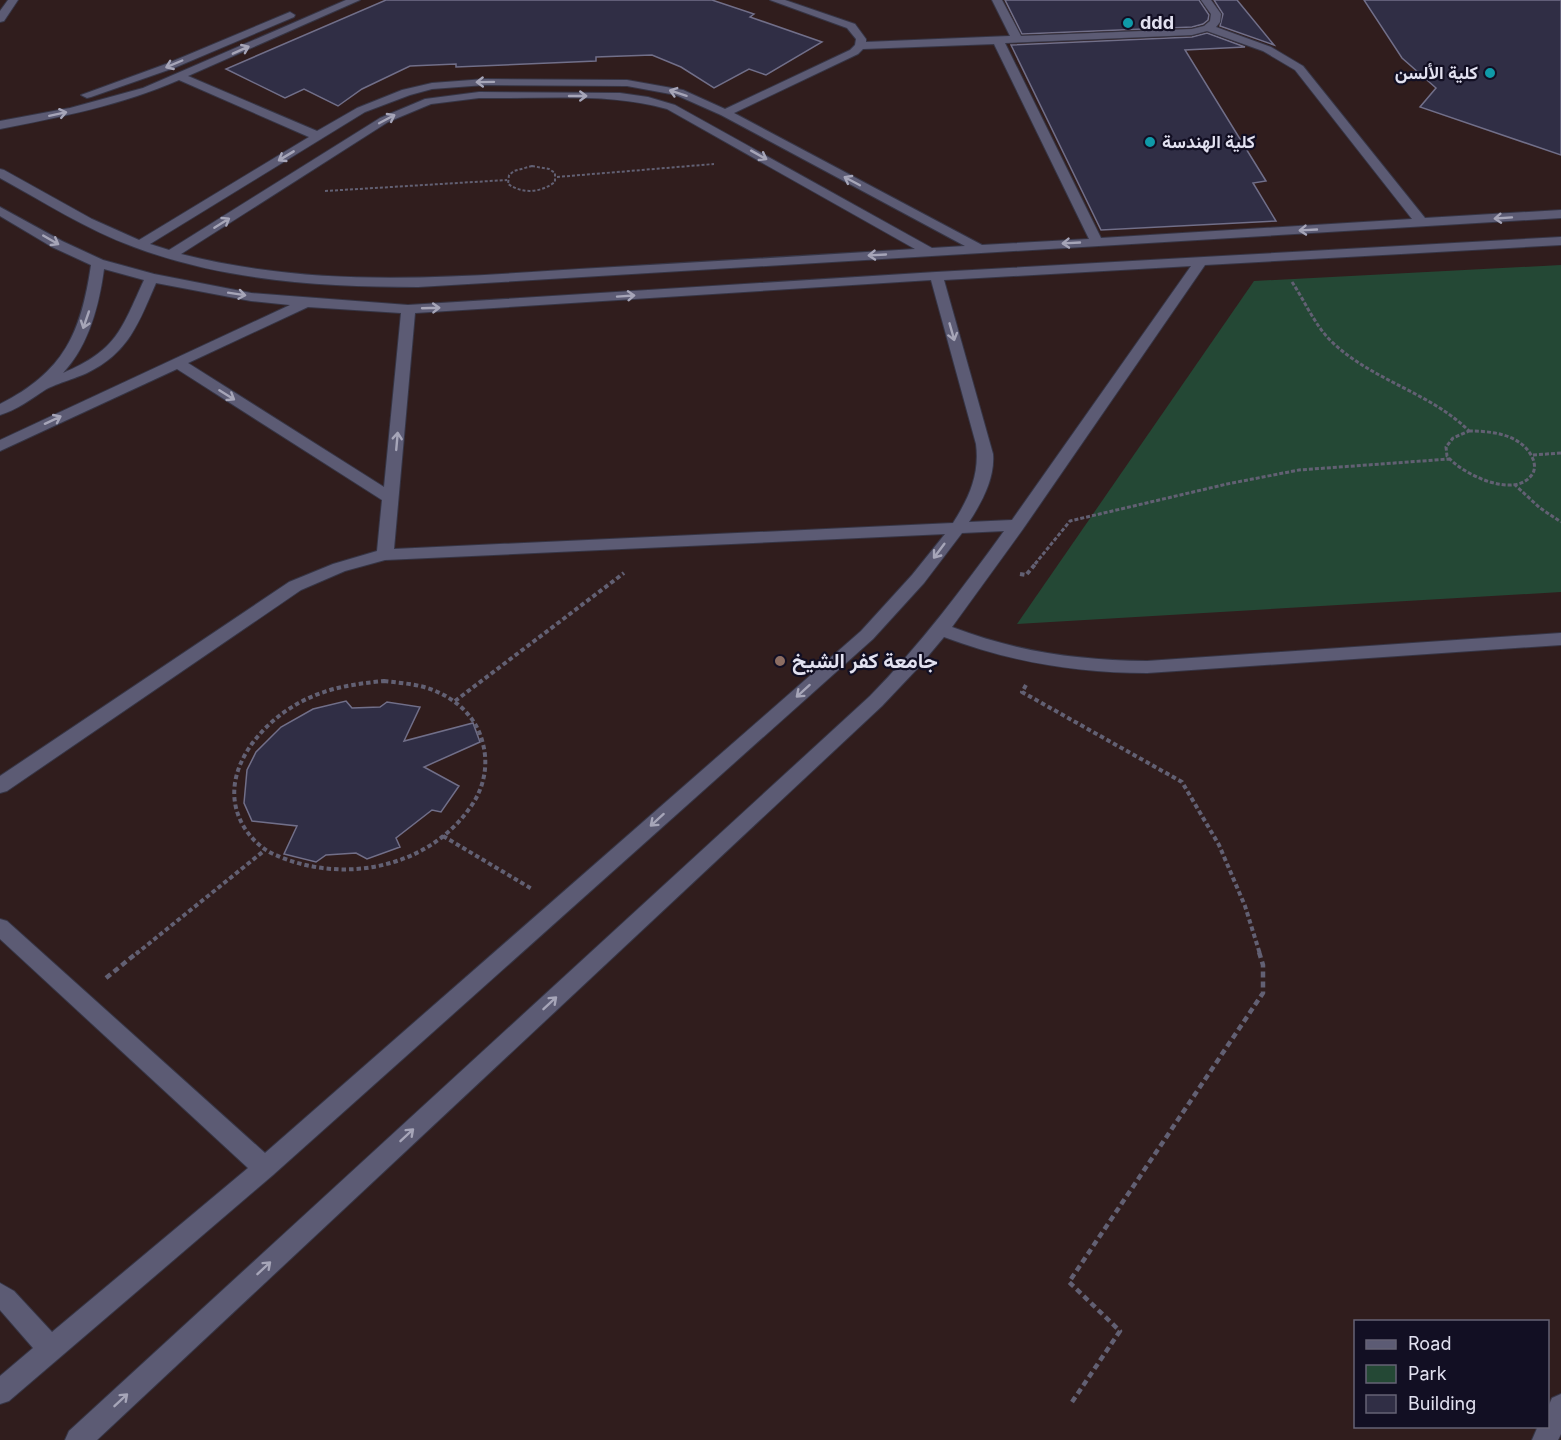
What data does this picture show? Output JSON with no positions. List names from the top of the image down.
{
  "places": [
    "ddd",
    "كلية الألسن",
    "كلية الهندسة",
    "جامعة كفر الشيخ"
  ],
  "legend": ["Road", "Park", "Building"]
}
